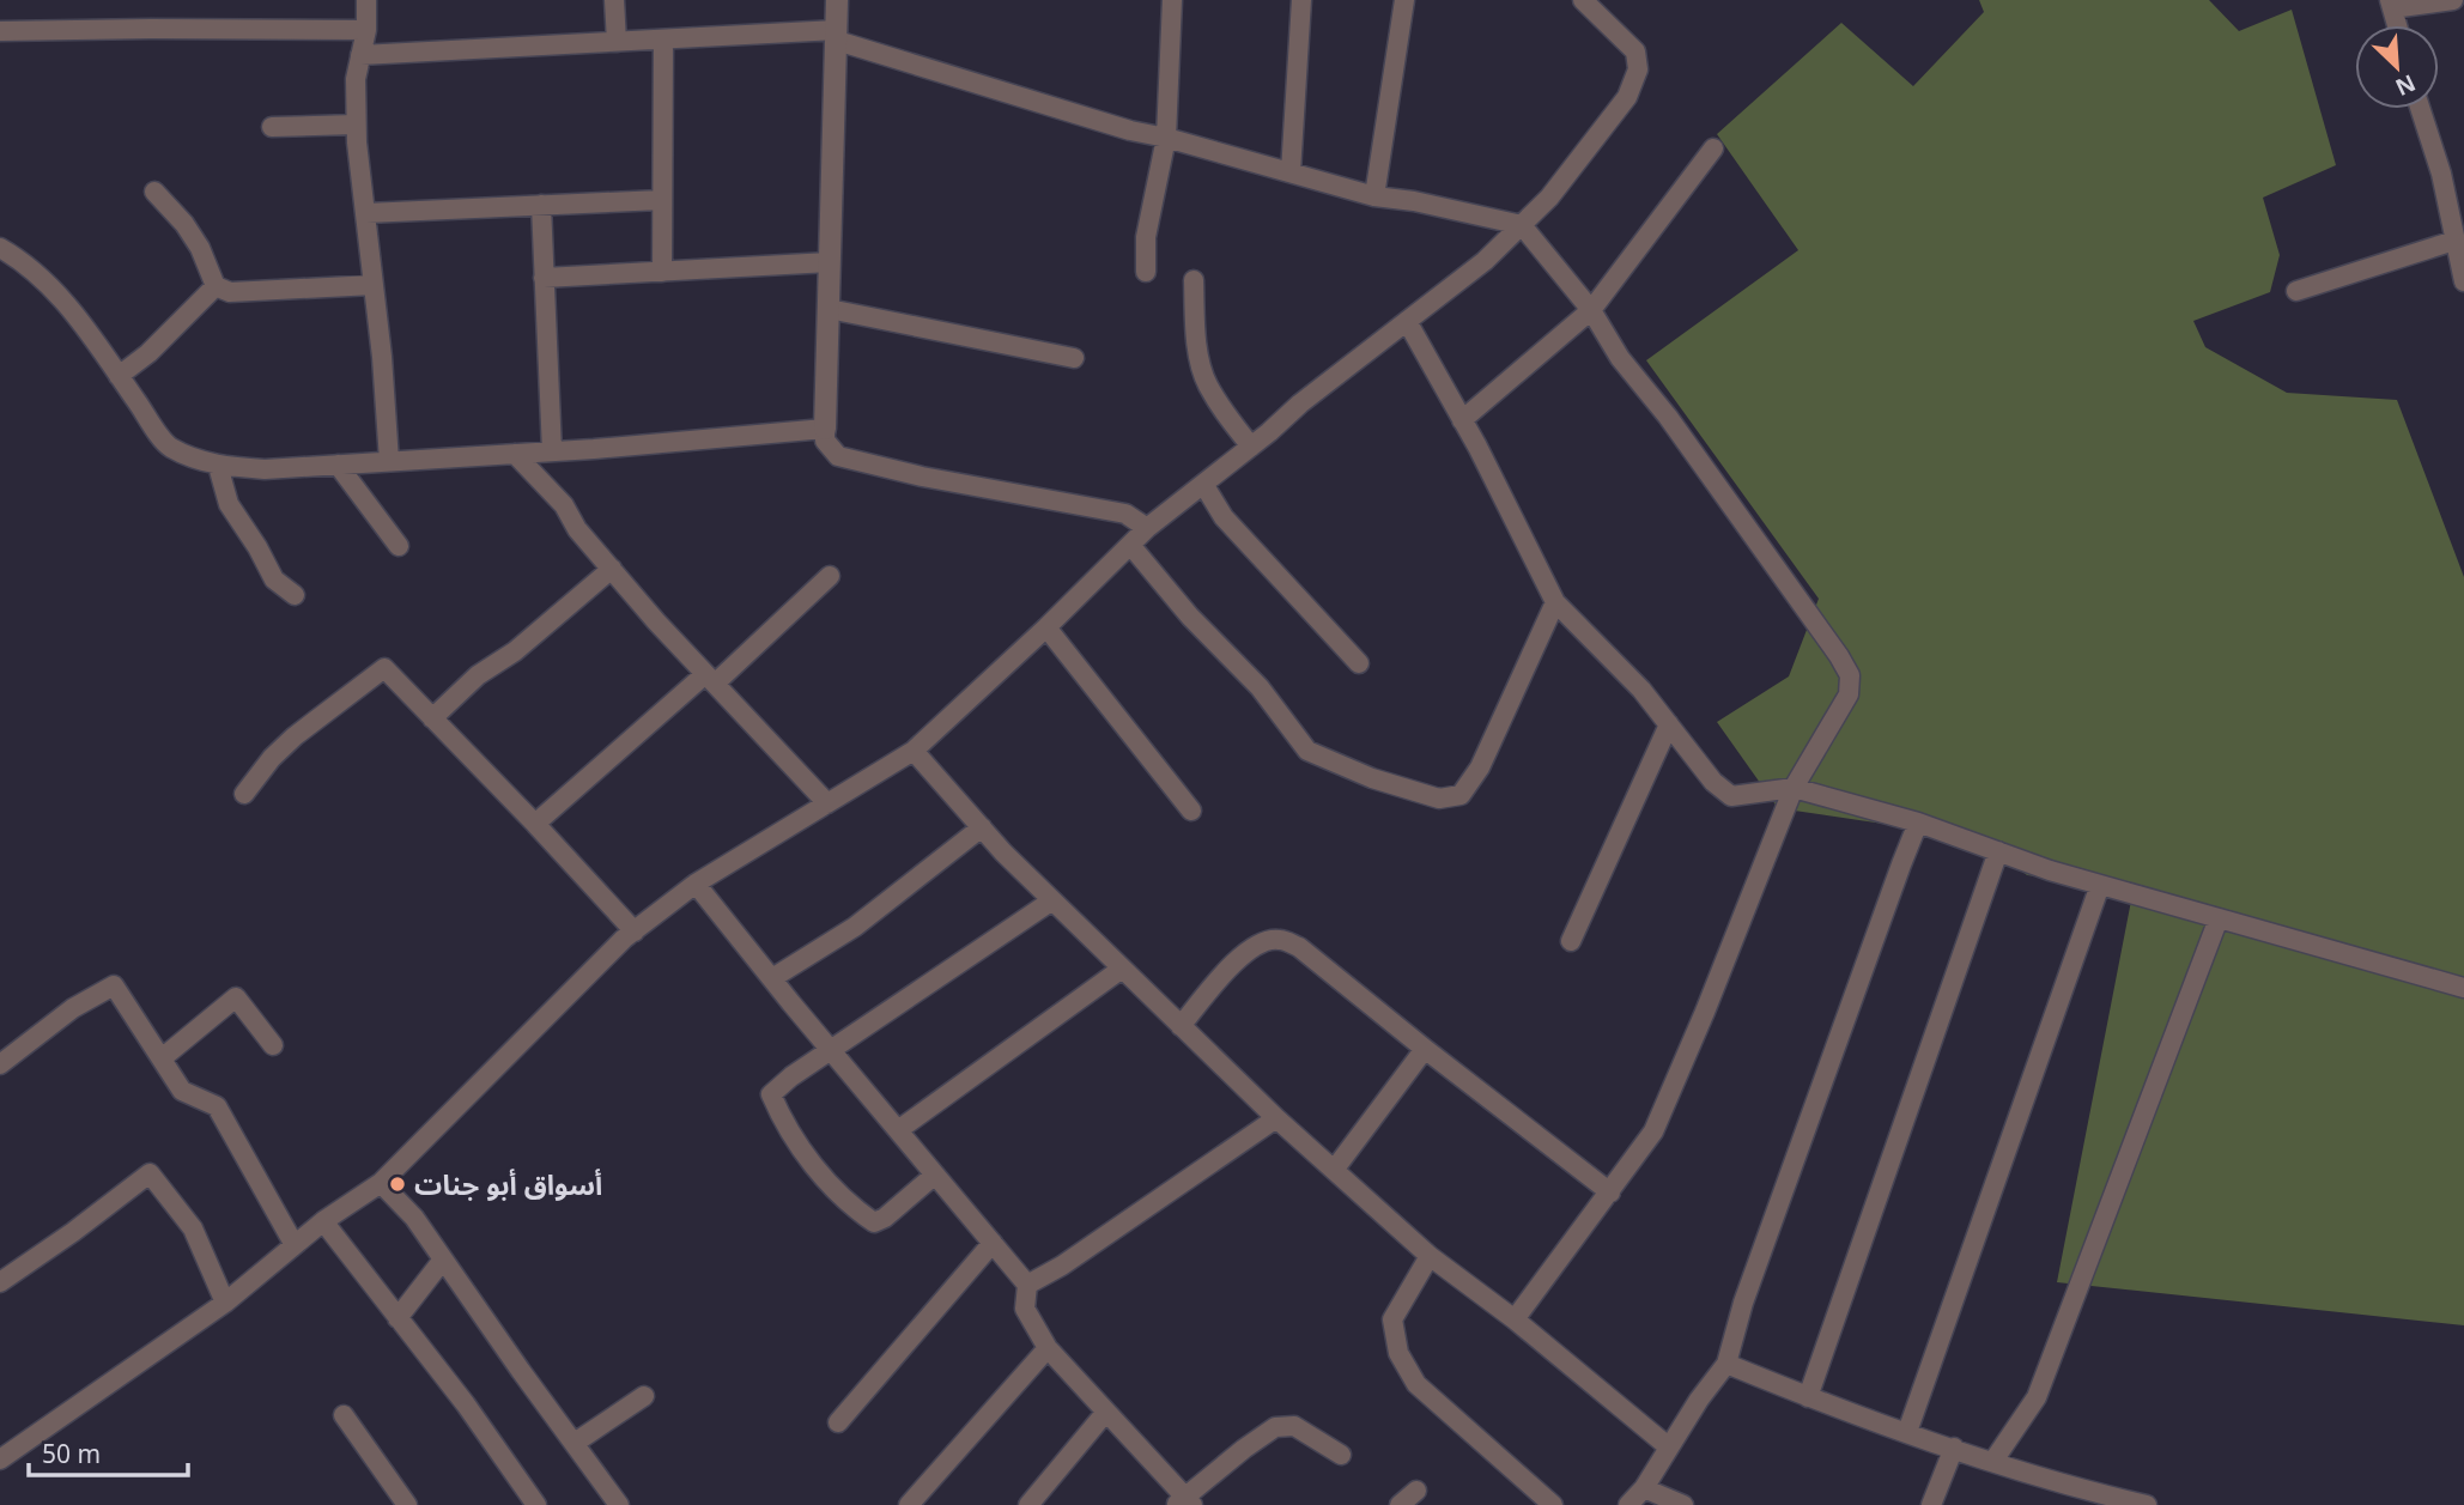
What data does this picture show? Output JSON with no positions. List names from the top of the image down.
{
  "places": ["أسواق أبو جنات"],
  "scale_bar": "50 m",
  "north": "bottom right"
}
